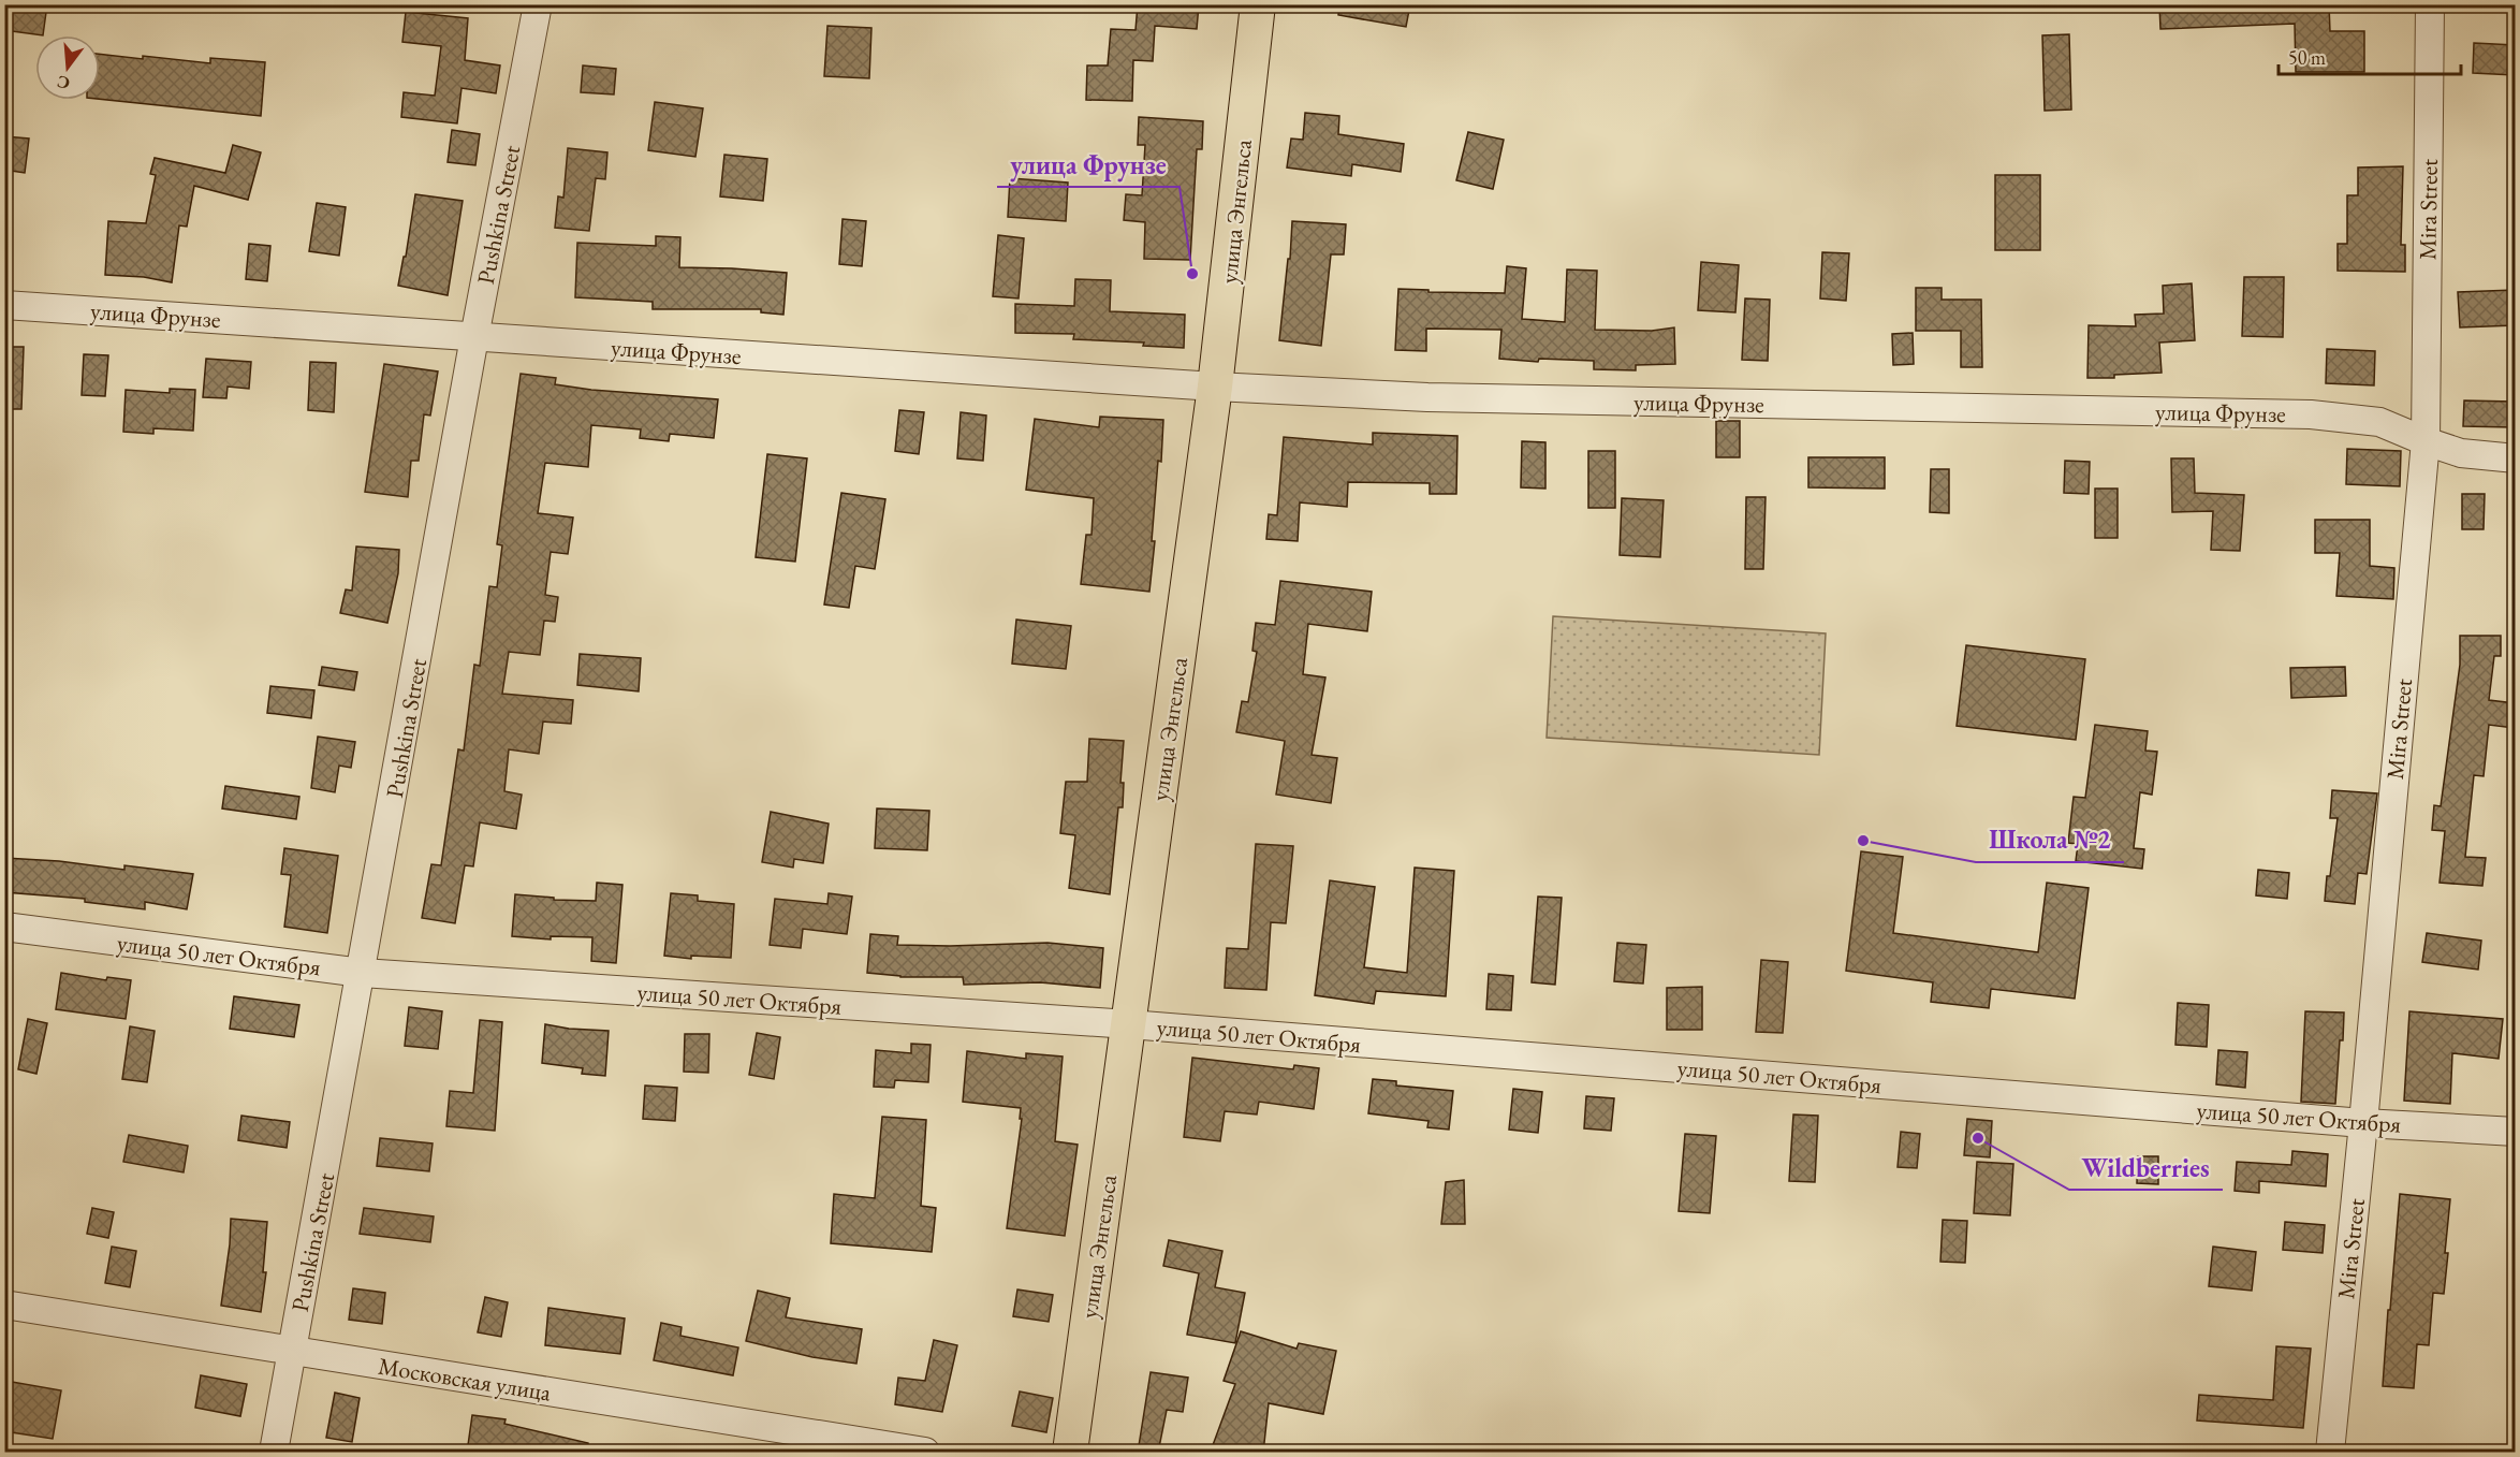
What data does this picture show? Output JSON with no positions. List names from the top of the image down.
{
  "streets": {
    "main road": ["улица Энгельса"],
    "street": [
      "Mira Street",
      "Pushkina Street",
      "улица Фрунзе",
      "улица 50 лет Октября",
      "Московская улица"
    ]
  },
  "crossings": [
    ["Mira Street", "улица Фрунзе"],
    ["Mira Street", "улица 50 лет Октября"],
    ["улица Энгельса", "улица Фрунзе"],
    ["улица Энгельса", "улица 50 лет Октября"],
    ["Pushkina Street", "улица Фрунзе"],
    ["Pushkina Street", "улица 50 лет Октября"],
    ["Pushkina Street", "Московская улица"]
  ],
  "places": ["улица Фрунзе", "Школа №2", "Wildberries"],
  "scale_bar": "50 m",
  "north": "bottom"
}
